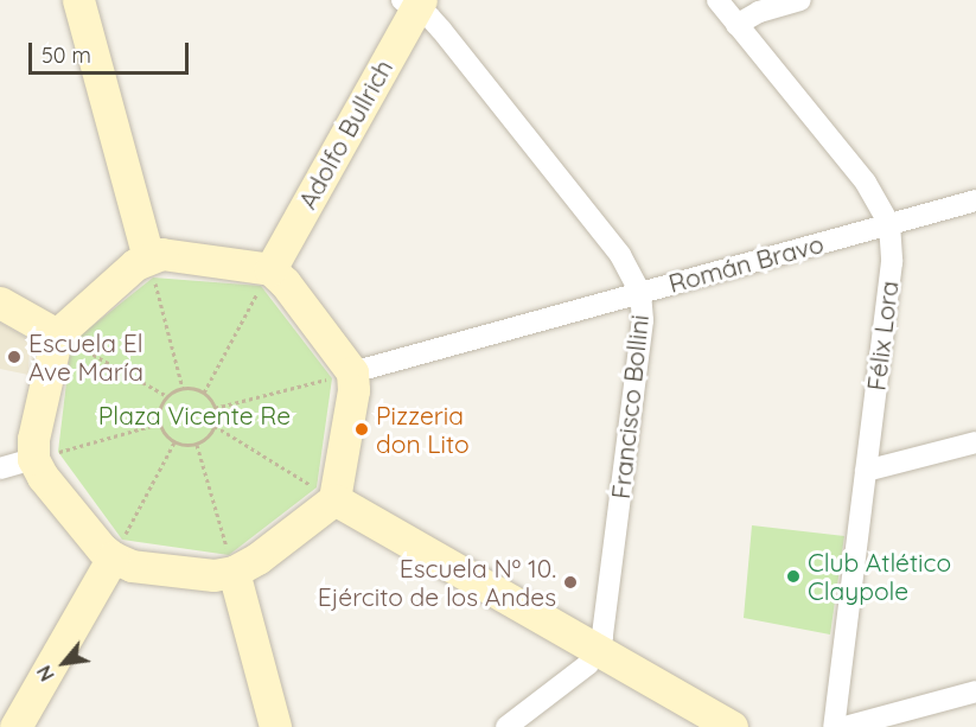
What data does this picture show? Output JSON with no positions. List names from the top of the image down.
{
  "streets": {
    "street": [
      "Adolfo Bullrich",
      "Román Bravo",
      "Félix Lora",
      "Francisco Bollini"
    ]
  },
  "crossings": [
    ["Adolfo Bullrich", "Francisco Bollini"],
    ["Román Bravo", "Félix Lora"],
    ["Román Bravo", "Francisco Bollini"]
  ],
  "parks": ["Plaza Vicente Re"],
  "places": [
    "Escuela El Ave María",
    "Pizzeria don Lito",
    "Club Atlético Claypole",
    "Escuela Nº 10. Ejército de los Andes"
  ],
  "scale_bar": "50 m",
  "north": "bottom left"
}
